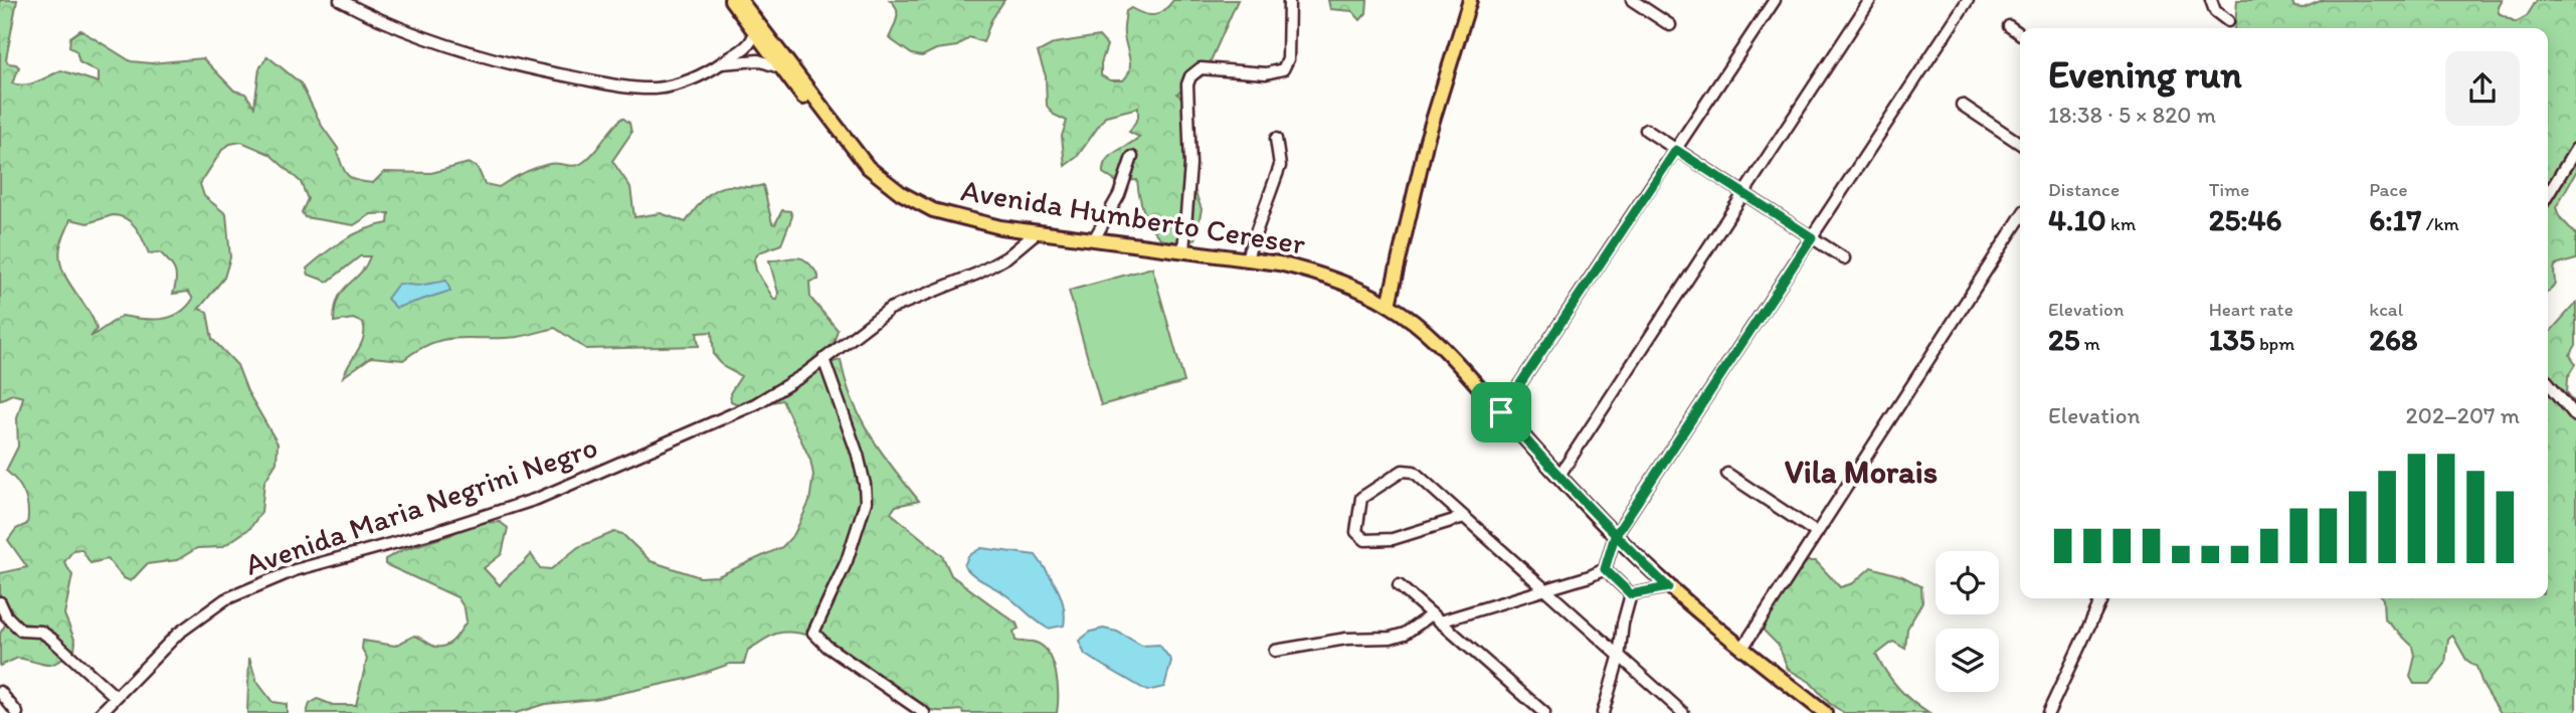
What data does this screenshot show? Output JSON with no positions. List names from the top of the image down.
{
  "streets": {
    "main road": ["Avenida Humberto Cereser"],
    "street": ["Avenida Maria Negrini Negro"]
  },
  "crossings": [
    ["Avenida Humberto Cereser", "Avenida Maria Negrini Negro"]
  ],
  "districts": ["Vila Morais"],
  "page": {
    "heading": ["Evening run", "18:38 · 5 × 820 m"],
    "stats": [
      ["Distance", "4.10 km"],
      ["Time", "25:46"],
      ["Pace", "6:17 /km"],
      ["Elevation", "25 m"],
      ["Heart rate", "135 bpm"],
      ["kcal", "268"]
    ],
    "chart": ["Elevation", "202–207 m"]
  }
}
